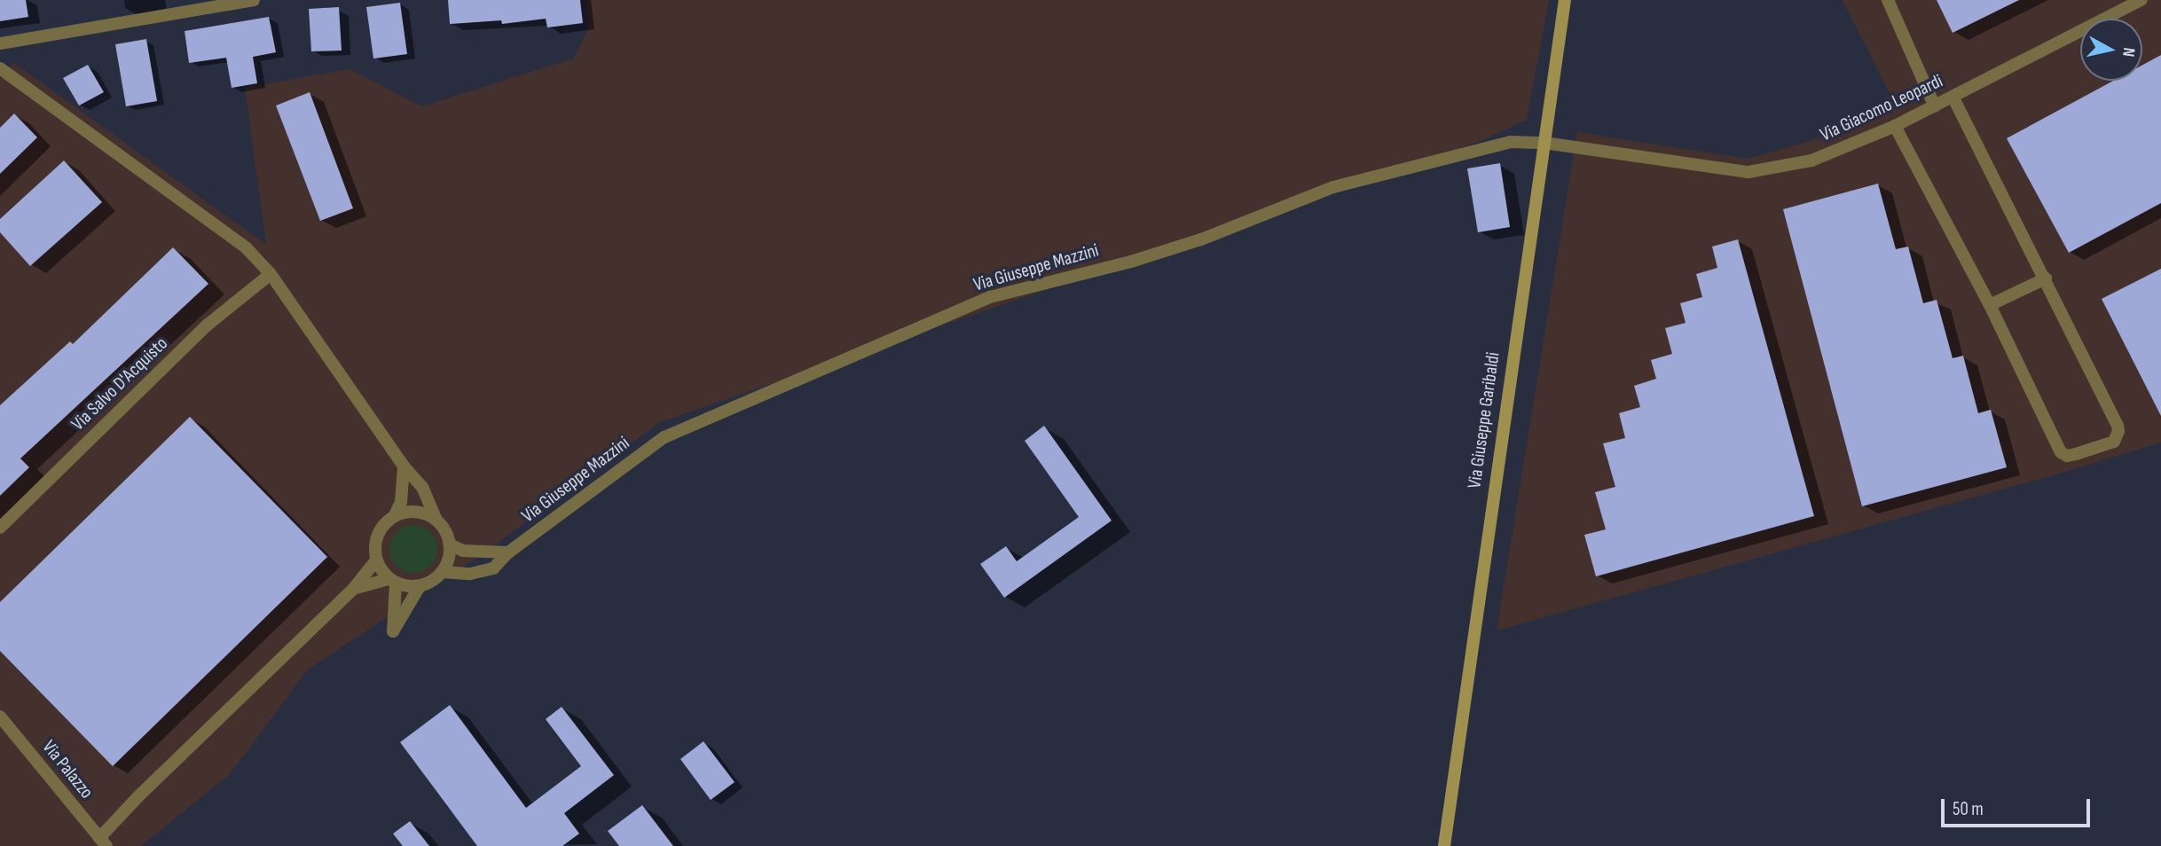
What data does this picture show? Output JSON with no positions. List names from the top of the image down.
{
  "streets": {
    "street": [
      "Via Giacomo Leopardi",
      "Via Giuseppe Mazzini",
      "Via Salvo D'Acquisto",
      "Via Giuseppe Garibaldi",
      "Via Palazzo"
    ]
  },
  "crossings": [
    ["Via Giacomo Leopardi", "Via Giuseppe Mazzini"],
    ["Via Giacomo Leopardi", "Via Giuseppe Garibaldi"],
    ["Via Giuseppe Mazzini", "Via Giuseppe Garibaldi"]
  ],
  "scale_bar": "50 m",
  "north": "right"
}
